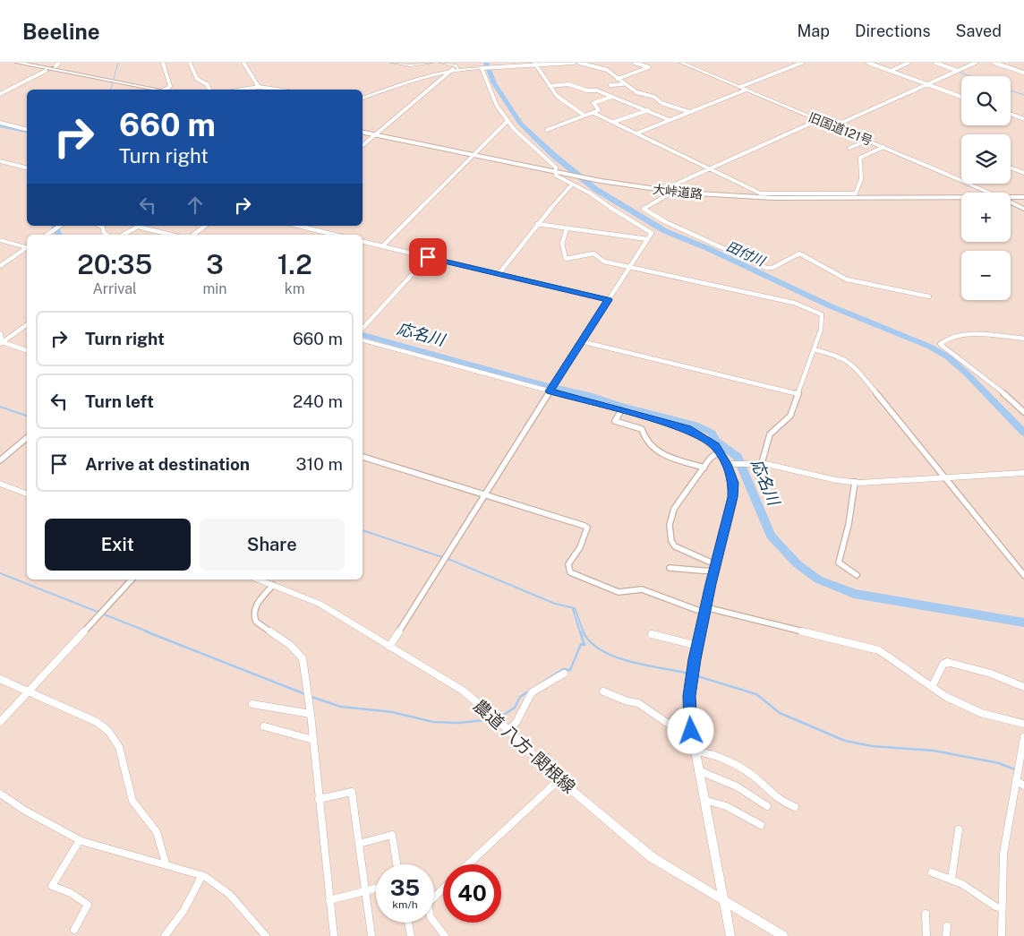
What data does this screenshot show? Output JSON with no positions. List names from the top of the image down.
{
  "streets": {
    "highway": ["大峠道路"],
    "street": ["旧国道121号", "農道 八方-関根線"]
  },
  "water": ["田付川", "応名川"],
  "page": {
    "header": "Beeline",
    "nav": ["Map", "Directions", "Saved"],
    "map_buttons": ["+", "−"],
    "turn": ["660 m", "Turn right"],
    "eta": [
      "20:35",
      "Arrival",
      "3",
      "min",
      "1.2",
      "km"
    ],
    "list": [
      {
        "name": "Turn right",
        "value": "660 m"
      },
      {
        "name": "Turn left",
        "value": "240 m"
      },
      {
        "name": "Arrive at destination",
        "value": "310 m"
      }
    ],
    "buttons": ["Exit", "Share"],
    "speed": "35 km/h",
    "limit": "40"
  }
}
